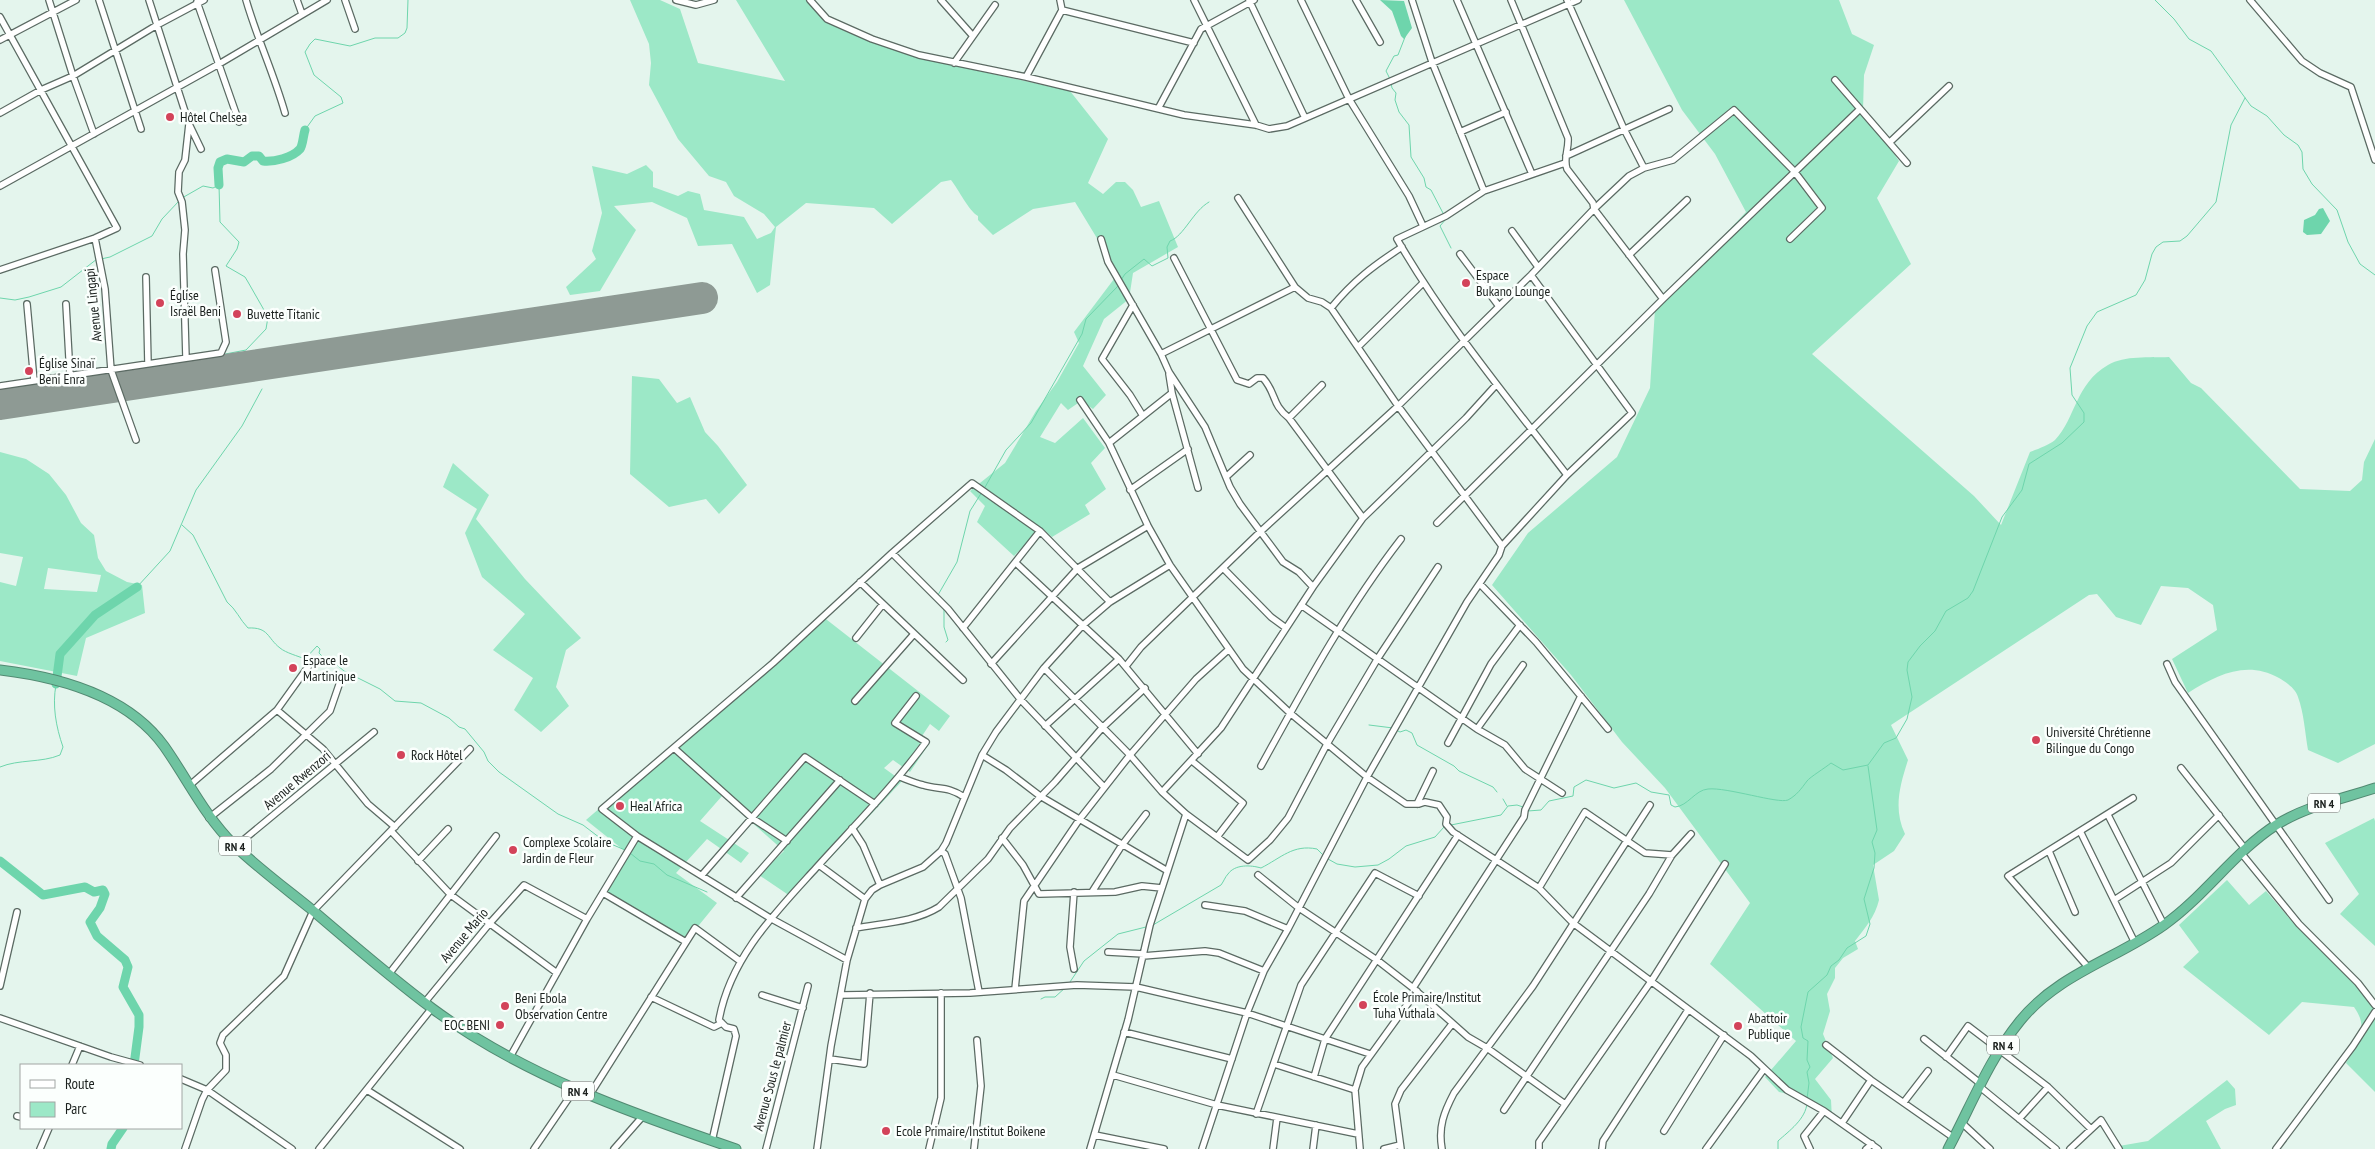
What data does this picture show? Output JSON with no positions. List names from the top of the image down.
{
  "streets": {
    "highway": ["RN 4"],
    "street": [
      "Avenue Lingapi",
      "Avenue Rwenzori",
      "Avenue Mario",
      "Avenue Sous le palmier"
    ]
  },
  "crossings": [
    ["Avenue Rwenzori", "RN 4"],
    ["RN 4", "Avenue Mario"]
  ],
  "places": [
    "Hôtel Chelsea",
    "Espace Bukano Lounge",
    "Église Israël Beni",
    "Buvette Titanic",
    "Église Sinaï Beni Enra",
    "Espace le Martinique",
    "Université Chrétienne Bilingue du Congo",
    "Rock Hôtel",
    "Heal Africa",
    "Complexe Scolaire Jardin de Fleur",
    "École Primaire/Institut Tuha Vuthala",
    "Beni Ebola Observation Centre",
    "EOC BENI",
    "Abattoir Publique",
    "Ecole Primaire/Institut Boikene"
  ],
  "legend": ["Route", "Parc"]
}
